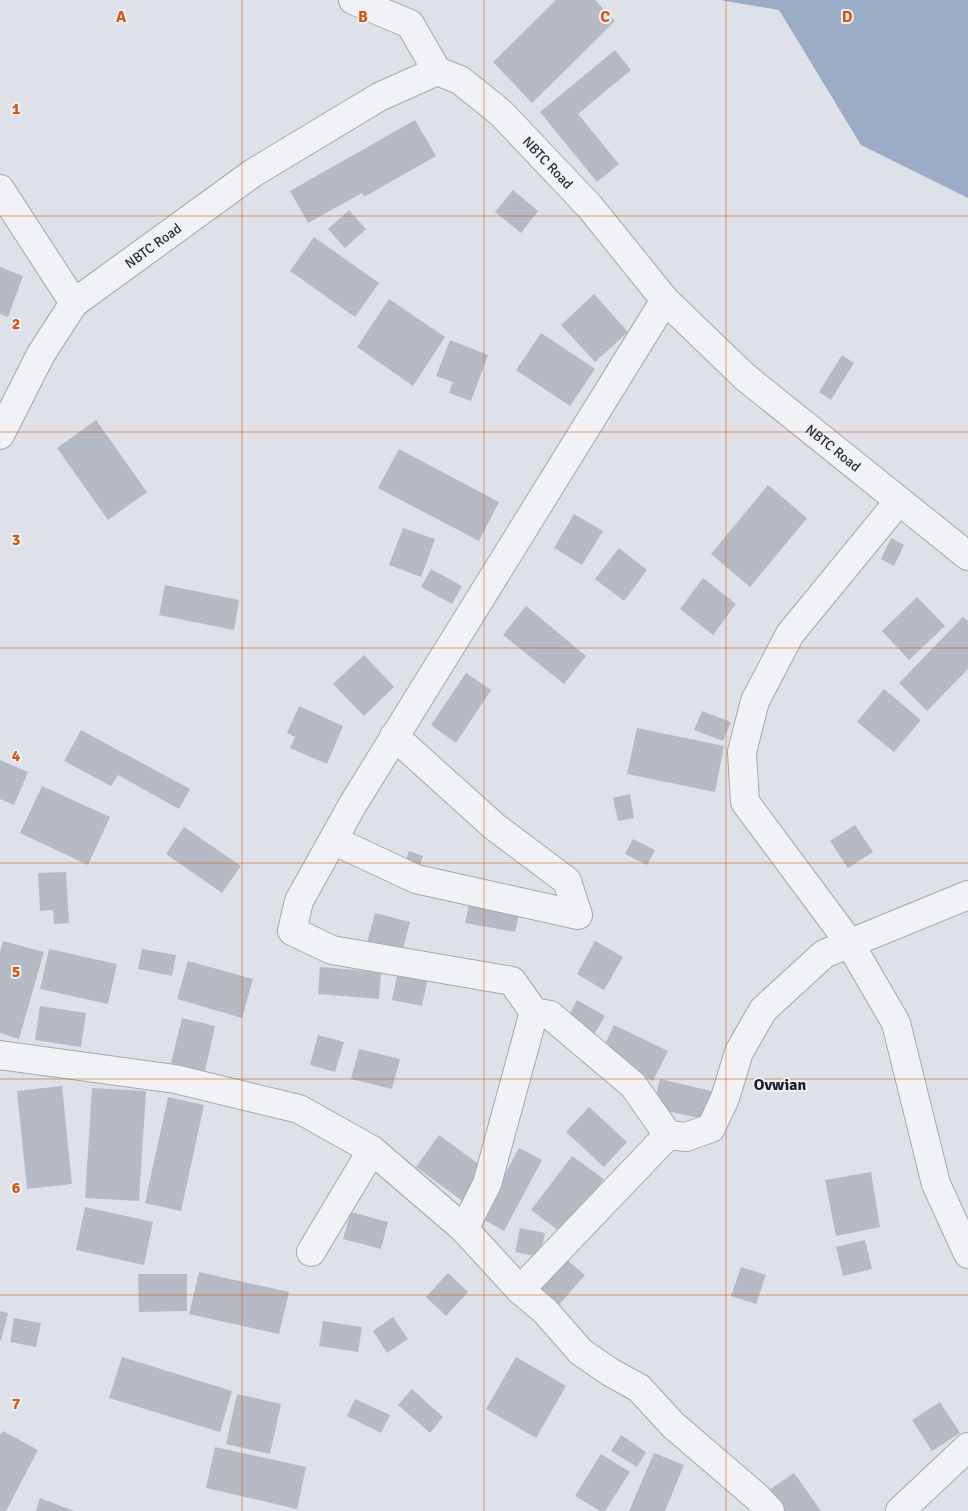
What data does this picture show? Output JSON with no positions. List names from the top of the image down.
{
  "streets": {
    "street": ["NBTC Road"]
  },
  "districts": ["Ovwian"],
  "grid": {
    "columns": [
      "A",
      "B",
      "C",
      "D"
    ],
    "rows": [
      "1",
      "2",
      "3",
      "4",
      "5",
      "6",
      "7"
    ]
  }
}
